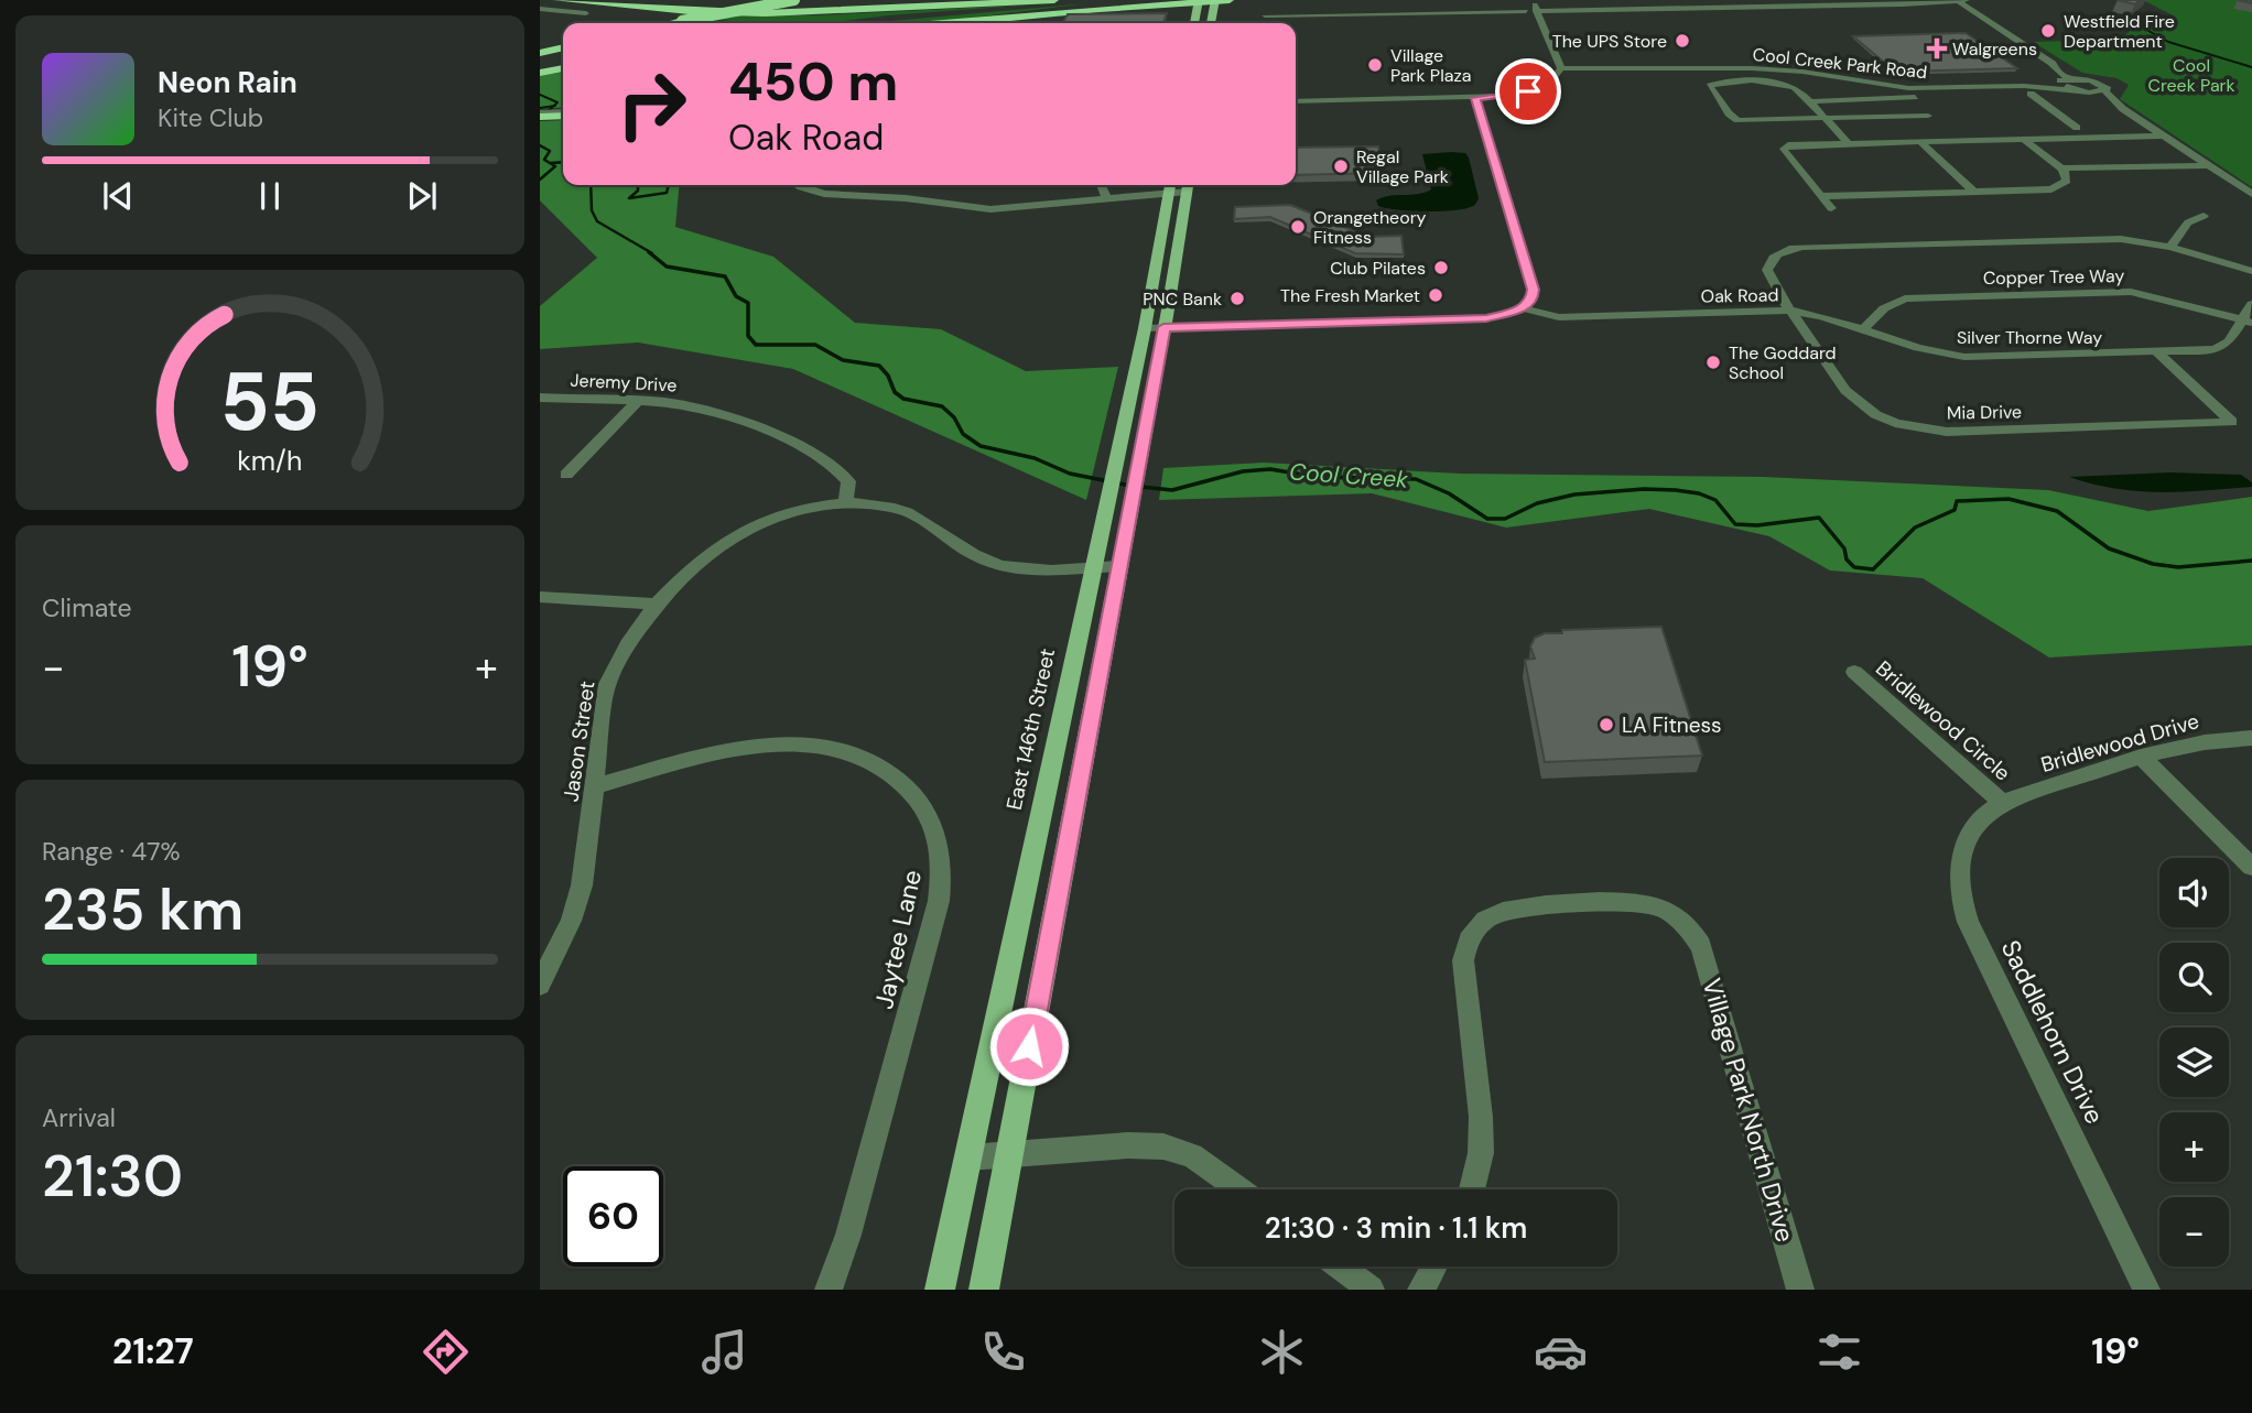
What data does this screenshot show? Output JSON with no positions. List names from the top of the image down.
{
  "streets": {
    "main road": ["East 146th Street"],
    "street": [
      "Cool Creek Park Road",
      "Copper Tree Way",
      "Oak Road",
      "Silver Thorne Way",
      "Jeremy Drive",
      "Mia Drive",
      "Bridlewood Circle",
      "Jason Street",
      "Bridlewood Drive",
      "Jaytee Lane",
      "Saddlehorn Drive",
      "Village Park North Drive"
    ]
  },
  "crossings": [
    ["Copper Tree Way", "Silver Thorne Way"],
    ["Oak Road", "Silver Thorne Way"],
    ["Oak Road", "Mia Drive"],
    ["Oak Road", "East 146th Street"],
    ["Silver Thorne Way", "Mia Drive"],
    ["Jeremy Drive", "Jason Street"],
    ["Bridlewood Circle", "Bridlewood Drive"],
    ["Bridlewood Circle", "Saddlehorn Drive"],
    ["East 146th Street", "Jason Street"],
    ["Jason Street", "Jaytee Lane"],
    ["Bridlewood Drive", "Saddlehorn Drive"]
  ],
  "water": ["Cool Creek"],
  "parks": ["Cool Creek Park"],
  "places": {
    "other": [
      "Westfield Fire Department",
      "The UPS Store",
      "Village Park Plaza",
      "Regal Village Park",
      "Orangetheory Fitness",
      "Club Pilates",
      "The Fresh Market",
      "PNC Bank",
      "The Goddard School",
      "LA Fitness"
    ],
    "health": ["Walgreens"]
  },
  "page": {
    "turn": ["450 m", "Oak Road"],
    "song": ["Neon Rain", "Kite Club"],
    "tile": [
      "Climate",
      ["Range · 47%", "235 km"],
      ["Arrival", "21:30"]
    ],
    "heat": ["−", "19°", "+"],
    "map_buttons": ["+", "−"],
    "limit": "60",
    "trip": "21:30 · 3 min · 1.1 km",
    "tabs": ["21:27", "19°"],
    "gauge": ["55", "km/h"]
  }
}
